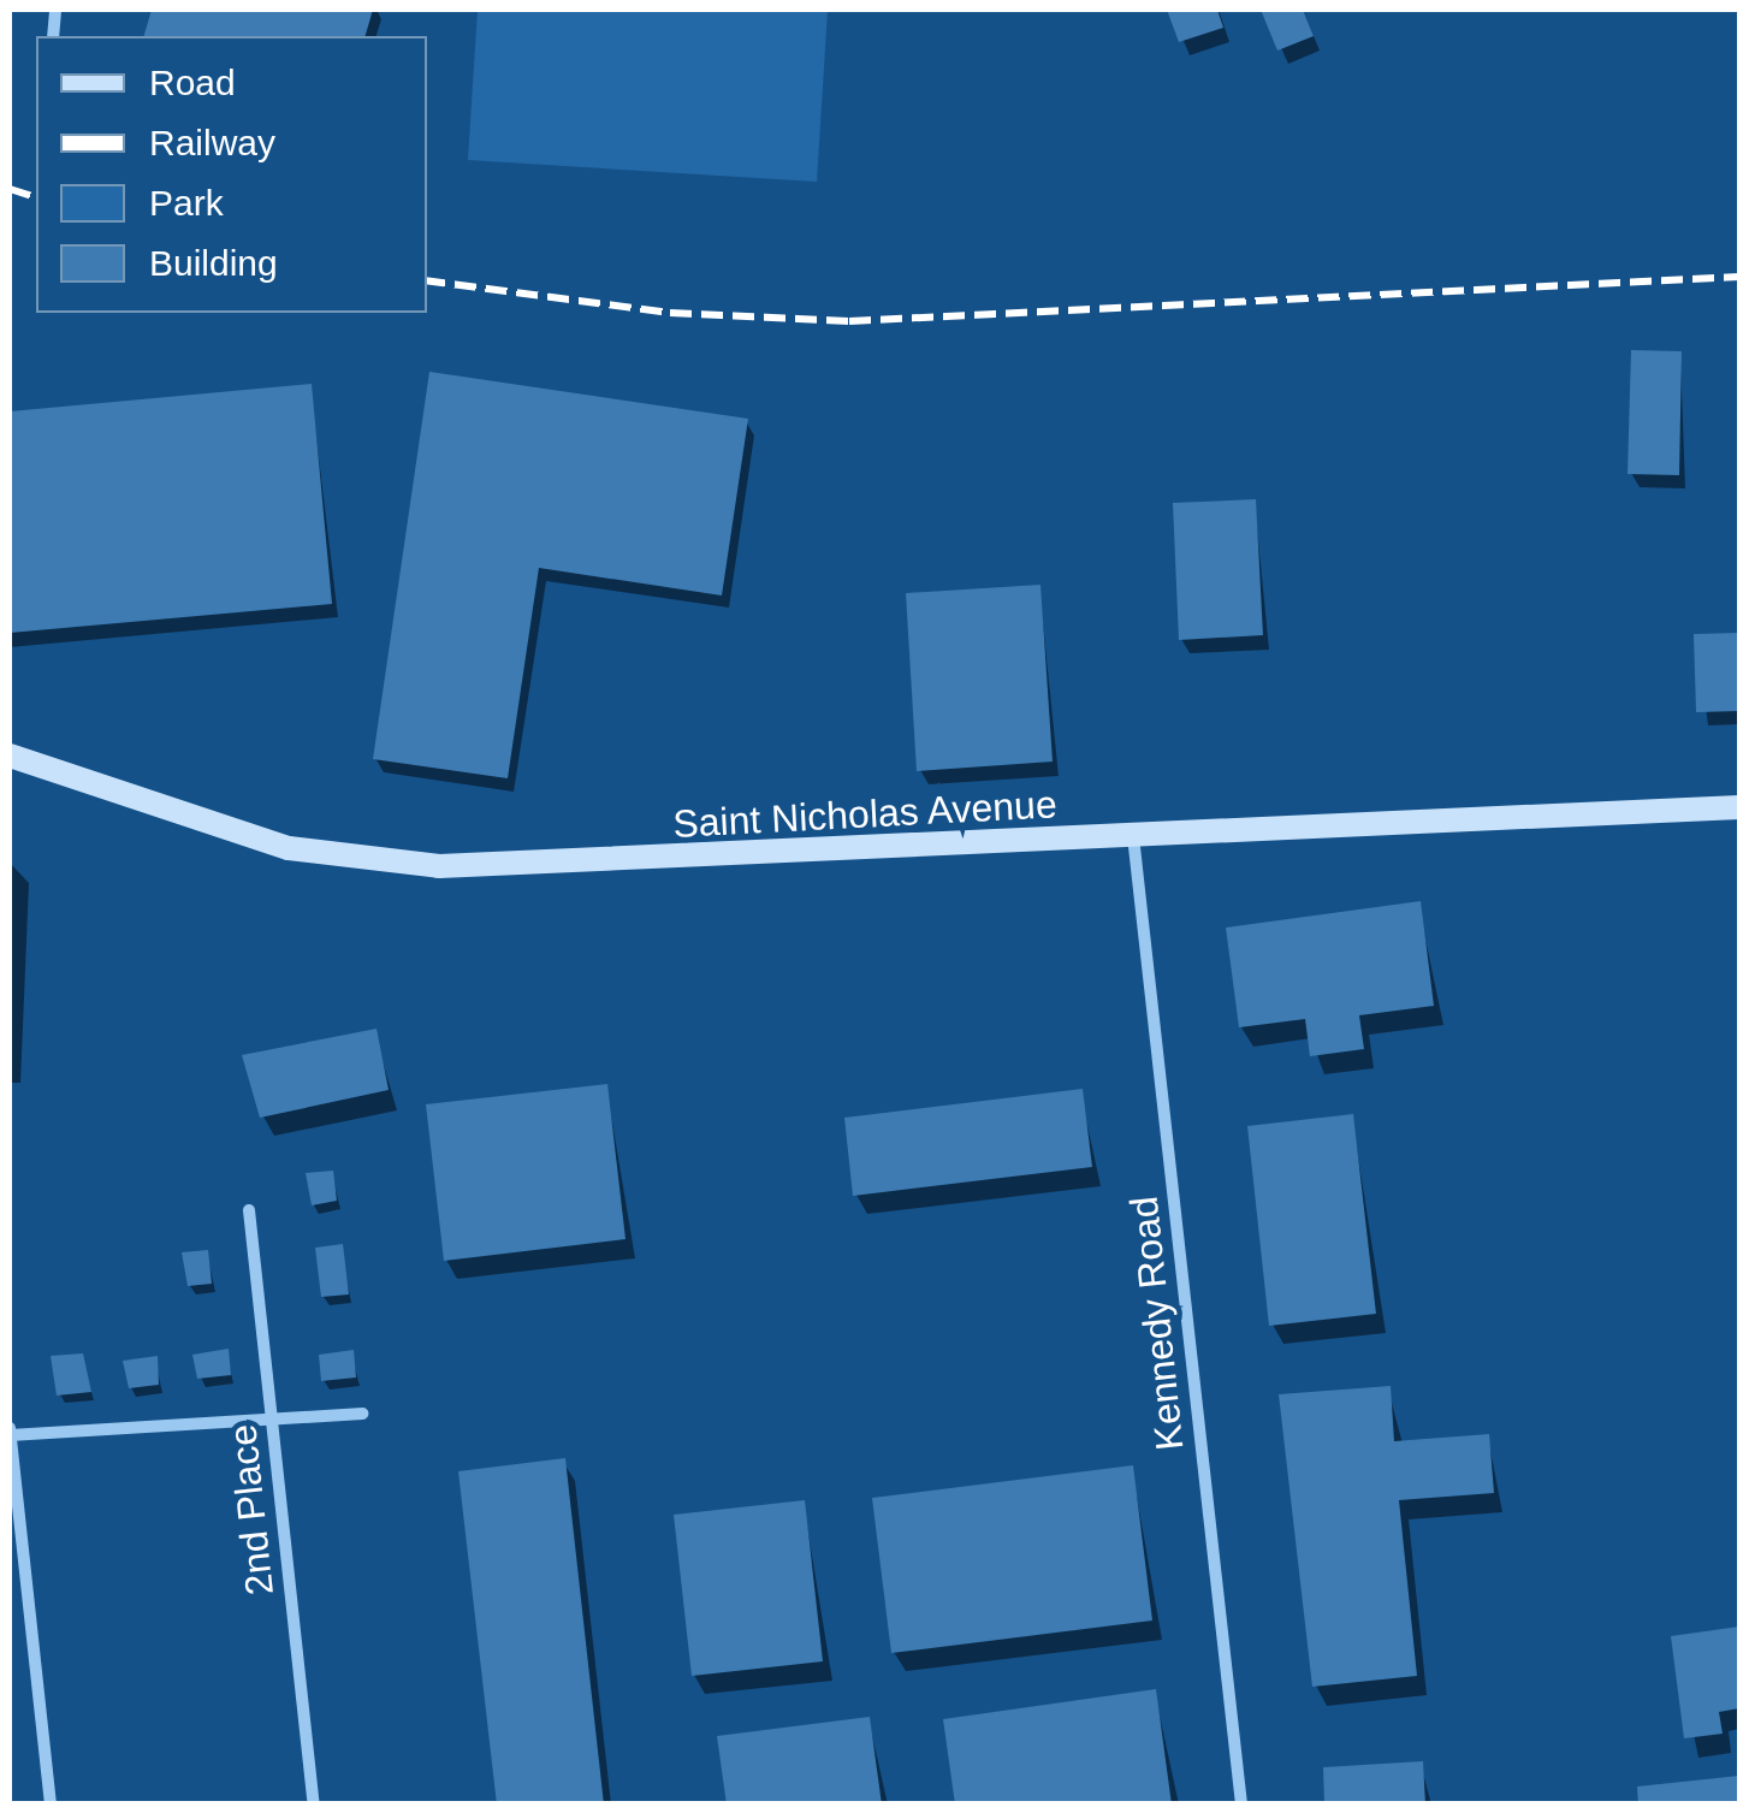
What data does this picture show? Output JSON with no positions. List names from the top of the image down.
{
  "streets": {
    "street": ["Saint Nicholas Avenue", "Kennedy Road", "2nd Place"]
  },
  "crossings": [
    ["Saint Nicholas Avenue", "Kennedy Road"]
  ],
  "legend": [
    "Road",
    "Railway",
    "Park",
    "Building"
  ]
}
